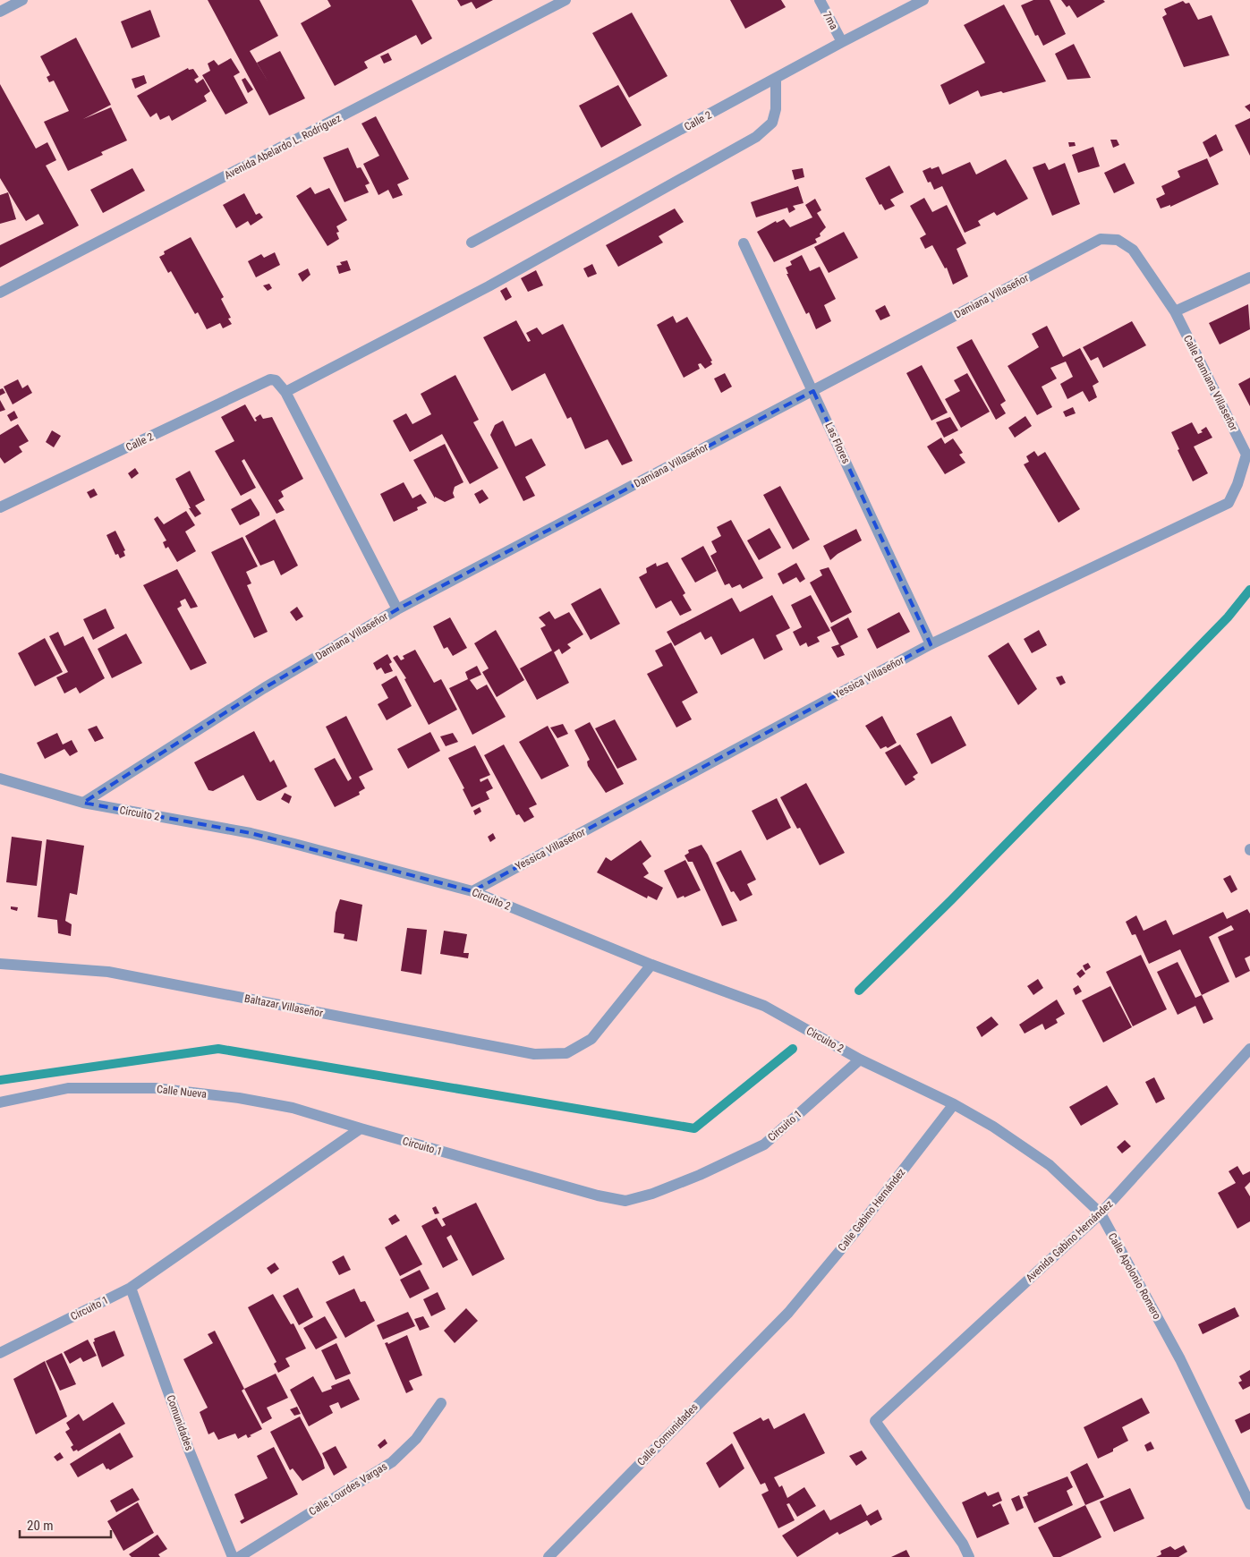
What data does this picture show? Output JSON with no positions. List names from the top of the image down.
{
  "streets": {
    "street": [
      "7ma",
      "Calle 2",
      "Avenida Abelardo L. Rodríguez",
      "Damiana Villaseñor",
      "Calle Damiana Villaseñor",
      "Las Flores",
      "Yessica Villaseñor",
      "Circuito 2",
      "Baltazar Villaseñor",
      "Calle Nueva",
      "Circuito 1",
      "Calle Gabino Hernández",
      "Avenida Gabino Hernández",
      "Calle Apolonio Romero",
      "Comunidades",
      "Calle Comunidades",
      "Calle Lourdes Vargas"
    ]
  },
  "crossings": [
    ["7ma", "Calle 2"],
    ["Damiana Villaseñor", "Calle Damiana Villaseñor"],
    ["Damiana Villaseñor", "Las Flores"],
    ["Damiana Villaseñor", "Circuito 2"],
    ["Calle Damiana Villaseñor", "Yessica Villaseñor"],
    ["Las Flores", "Yessica Villaseñor"],
    ["Yessica Villaseñor", "Circuito 2"],
    ["Circuito 2", "Baltazar Villaseñor"],
    ["Circuito 2", "Circuito 1"],
    ["Circuito 2", "Calle Gabino Hernández"],
    ["Circuito 2", "Calle Apolonio Romero"],
    ["Calle Nueva", "Circuito 1"],
    ["Circuito 1", "Comunidades"],
    ["Calle Gabino Hernández", "Calle Apolonio Romero"],
    ["Calle Gabino Hernández", "Calle Comunidades"],
    ["Avenida Gabino Hernández", "Calle Apolonio Romero"]
  ],
  "scale_bar": "20 m"
}
